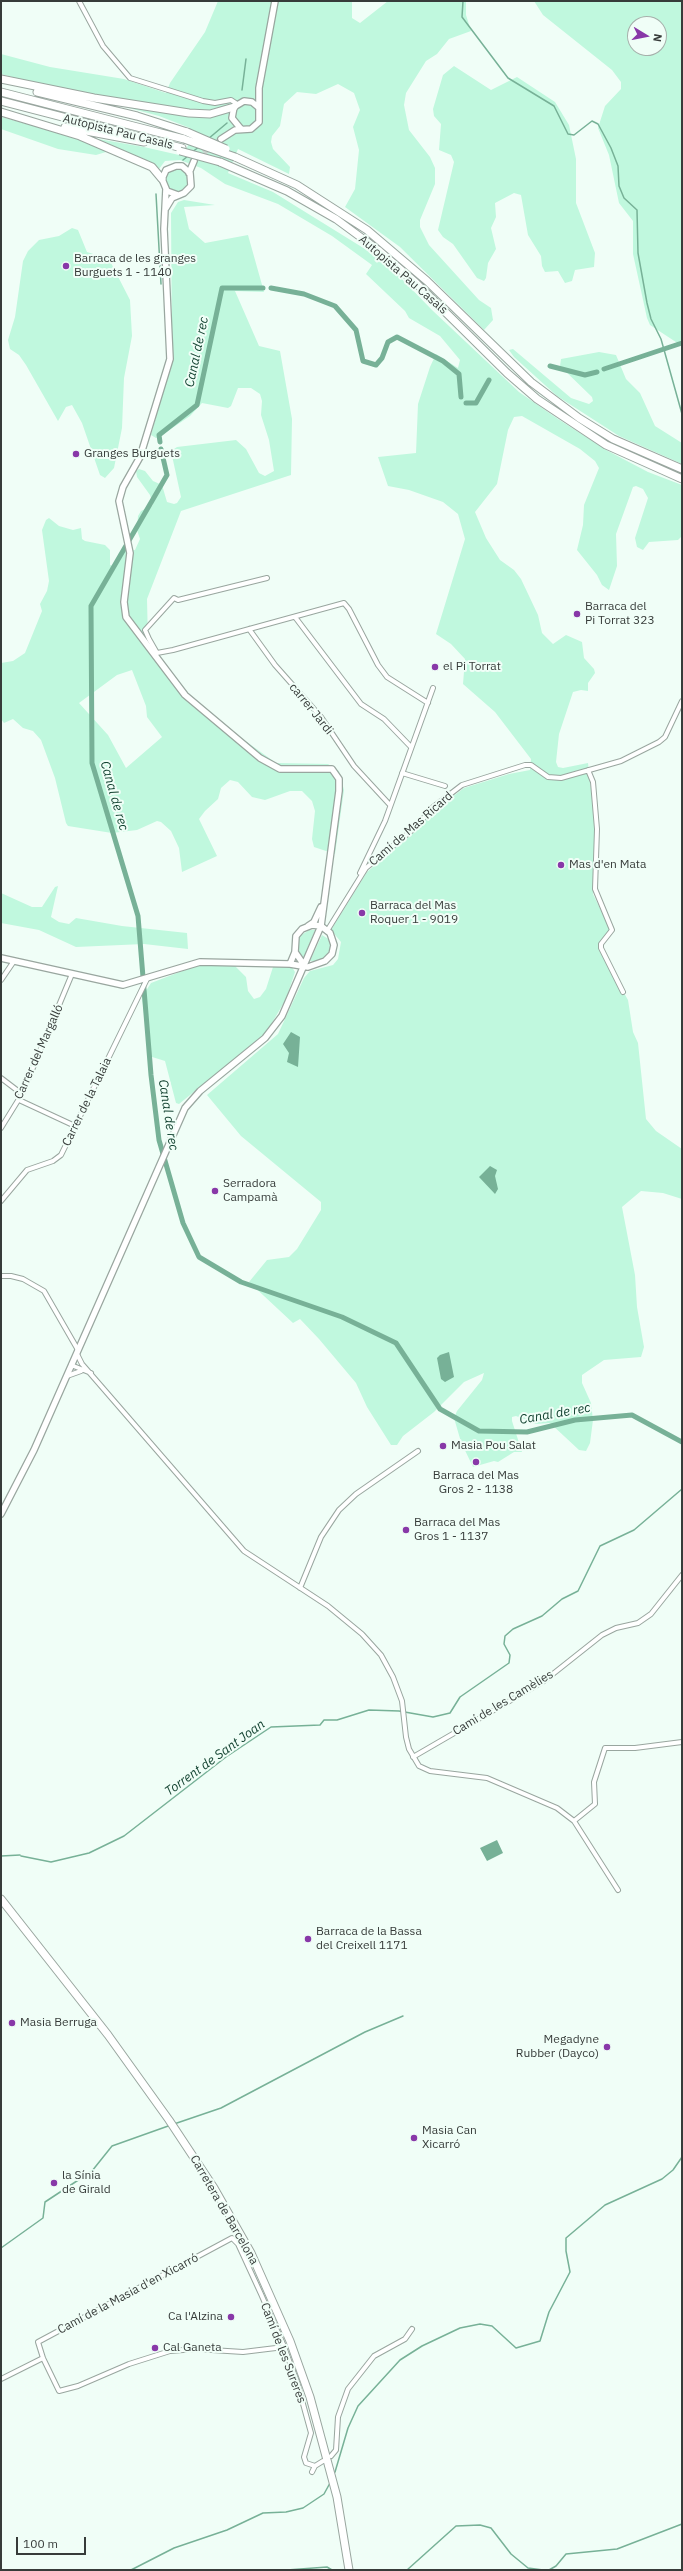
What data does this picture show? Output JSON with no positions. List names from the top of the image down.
{
  "streets": {
    "highway": ["Autopista Pau Casals", "Carretera de Barcelona"],
    "street": [
      "carrer Jardi",
      "Camí de Mas Ricard",
      "Carrer del Margalló",
      "Carrer de la Talaia",
      "Camí de les Camèlies",
      "Camí de la Masia d'en Xicarró",
      "Camí de les Sureres"
    ]
  },
  "crossings": [
    ["Camí de la Masia d'en Xicarró", "Camí de les Sureres"]
  ],
  "water": ["Canal de rec", "Torrent de Sant Joan"],
  "places": [
    "Barraca de les granges Burguets 1 - 1140",
    "Granges Burguets",
    "Barraca del Pi Torrat 323",
    "el Pi Torrat",
    "Mas d'en Mata",
    "Barraca del Mas Roquer 1 - 9019",
    "Serradora Campamà",
    "Masia Pou Salat",
    "Barraca del Mas Gros 2 - 1138",
    "Barraca del Mas Gros 1 - 1137",
    "Barraca de la Bassa del Creixell 1171",
    "Masia Berruga",
    "Megadyne Rubber (Dayco)",
    "Masia Can Xicarró",
    "la Sínia de Girald",
    "Ca l'Alzina",
    "Cal Ganeta"
  ],
  "scale_bar": "100 m",
  "north": "right"
}
